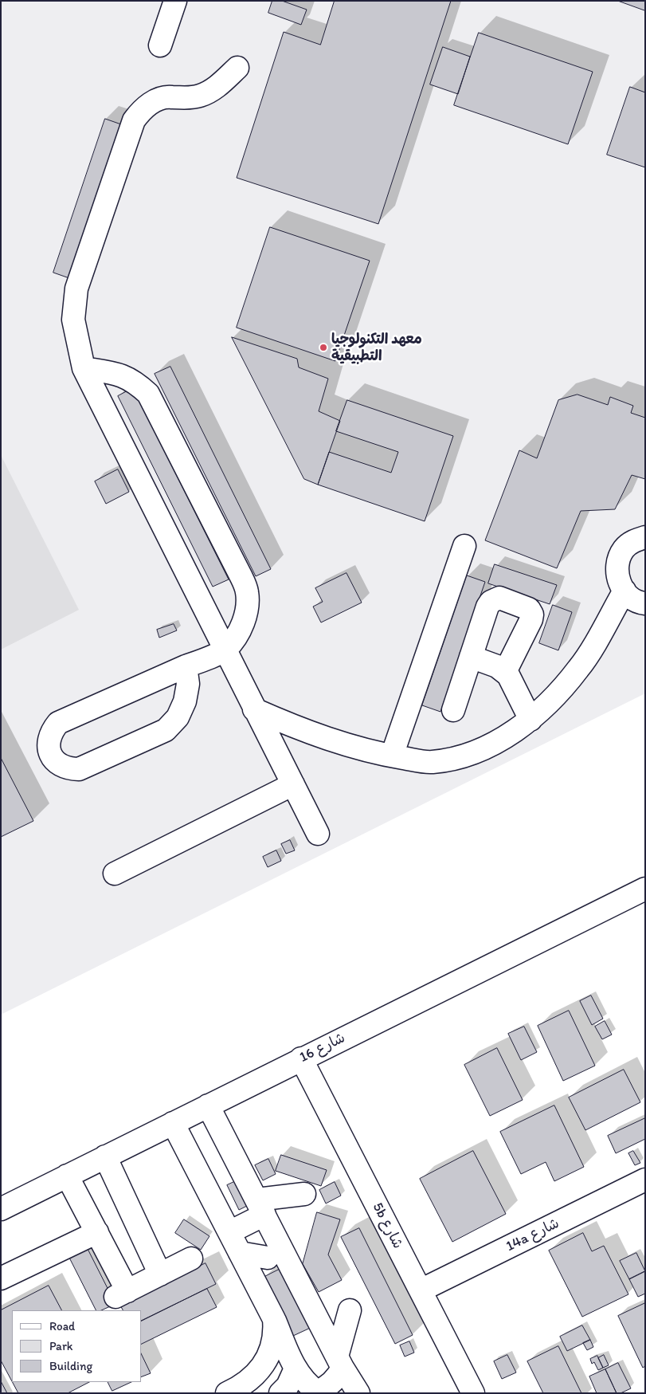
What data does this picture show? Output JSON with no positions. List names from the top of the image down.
{
  "streets": {
    "street": ["شارع 16", "5b شارع", "14a شارع"]
  },
  "crossings": [
    ["شارع 16", "5b شارع"],
    ["5b شارع", "14a شارع"]
  ],
  "places": ["معهد التكنولوجيا التطبيقية"],
  "legend": ["Road", "Park", "Building"]
}
